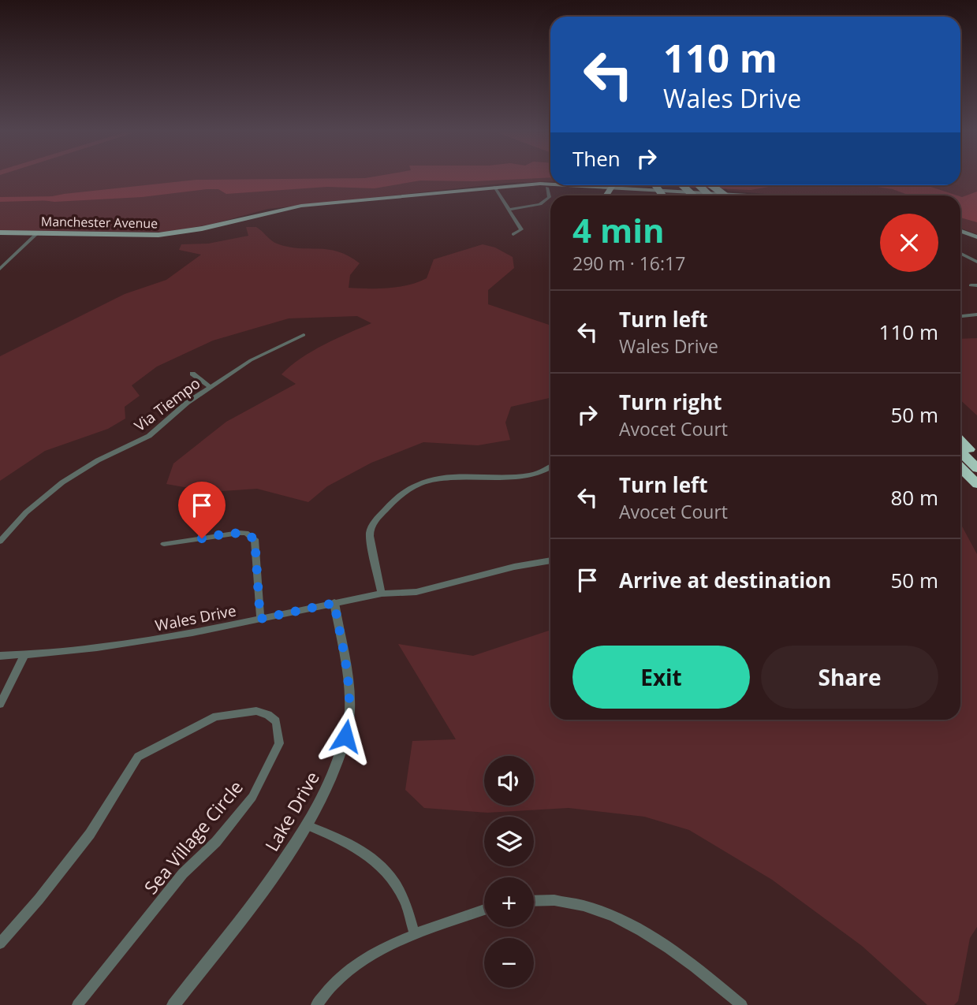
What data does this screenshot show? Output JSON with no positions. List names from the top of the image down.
{
  "streets": {
    "main road": ["Manchester Avenue"],
    "street": [
      "Via Tiempo",
      "Wales Drive",
      "Lake Drive",
      "Sea Village Circle"
    ]
  },
  "crossings": [
    ["Wales Drive", "Lake Drive"]
  ],
  "page": {
    "turn": ["110 m", "Wales Drive"],
    "then": "Then",
    "heading": ["4 min", "290 m · 16:17"],
    "list": [
      {
        "name": "Turn left",
        "note": "Wales Drive",
        "value": "110 m"
      },
      {
        "name": "Turn right",
        "note": "Avocet Court",
        "value": "50 m"
      },
      {
        "name": "Turn left",
        "note": "Avocet Court",
        "value": "80 m"
      },
      {
        "name": "Arrive at destination",
        "value": "50 m"
      }
    ],
    "buttons": ["Exit", "Share"],
    "map_buttons": ["+", "−"]
  }
}
